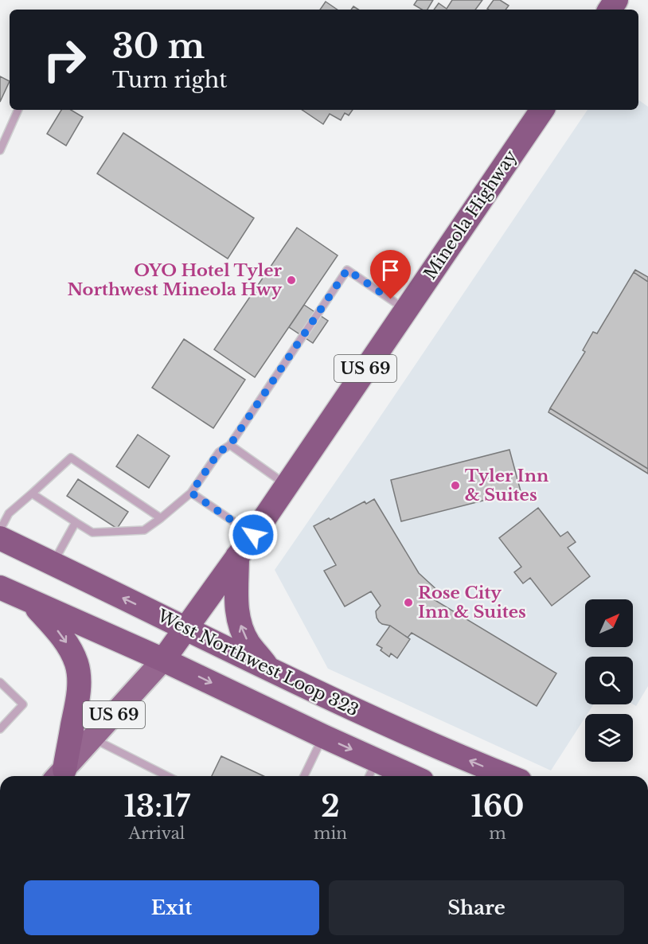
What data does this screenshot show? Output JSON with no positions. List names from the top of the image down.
{
  "streets": {
    "highway": ["Mineola Highway", "US 69", "West Northwest Loop 323"]
  },
  "crossings": [
    ["Mineola Highway", "US 69"],
    ["Mineola Highway", "West Northwest Loop 323"],
    ["US 69", "West Northwest Loop 323"]
  ],
  "places": ["OYO Hotel Tyler Northwest Mineola Hwy", "Tyler Inn & Suites", "Rose City Inn & Suites"],
  "north": "top right",
  "page": {
    "turn": ["30 m", "Turn right"],
    "eta": [
      "13:17",
      "Arrival",
      "2",
      "min",
      "160",
      "m"
    ],
    "buttons": ["Exit", "Share"]
  }
}
